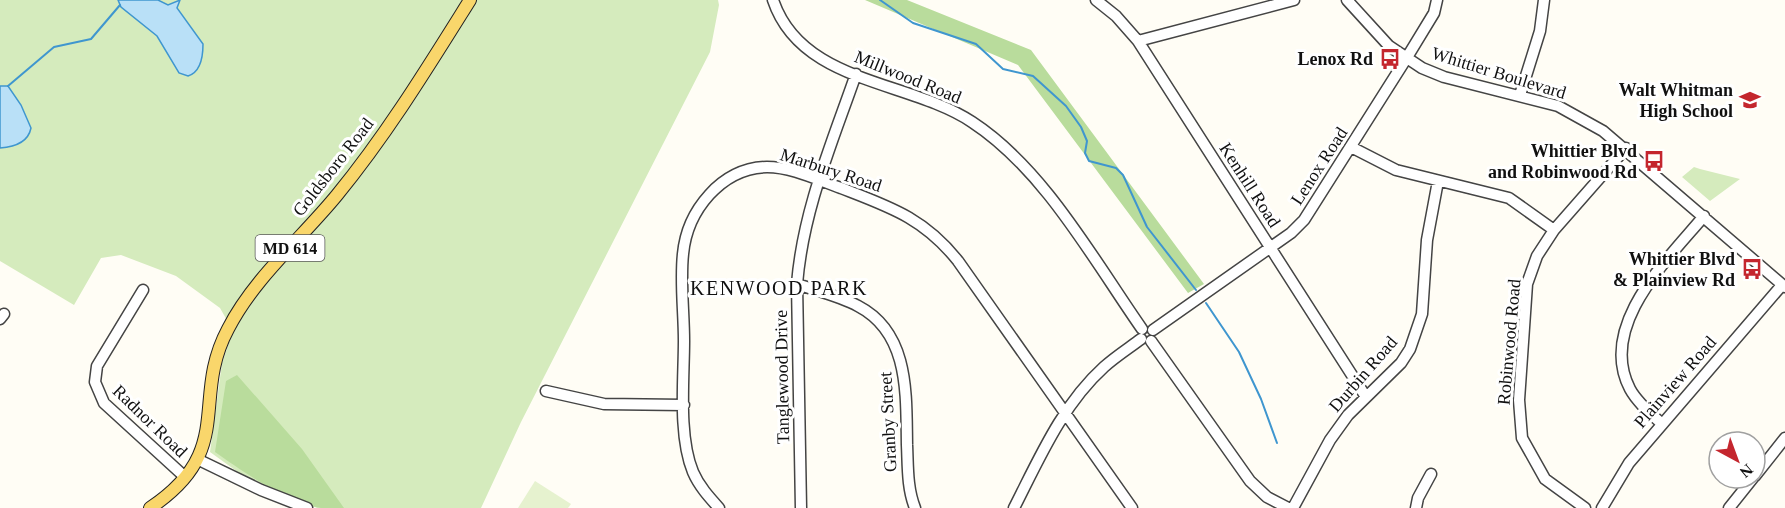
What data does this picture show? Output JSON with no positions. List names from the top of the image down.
{
  "streets": {
    "main road": ["Goldsboro Road", "MD 614"],
    "street": [
      "Whittier Boulevard",
      "Millwood Road",
      "Lenox Road",
      "Marbury Road",
      "Kenhill Road",
      "Robinwood Road",
      "Durbin Road",
      "Tanglewood Drive",
      "Plainview Road",
      "Radnor Road",
      "Granby Street"
    ]
  },
  "crossings": [
    ["Whittier Boulevard", "Lenox Road"],
    ["Whittier Boulevard", "Robinwood Road"],
    ["Whittier Boulevard", "Plainview Road"],
    ["Millwood Road", "Lenox Road"],
    ["Millwood Road", "Durbin Road"],
    ["Millwood Road", "Tanglewood Drive"],
    ["Lenox Road", "Marbury Road"],
    ["Lenox Road", "Kenhill Road"],
    ["Goldsboro Road", "Radnor Road"],
    ["Marbury Road", "Tanglewood Drive"],
    ["Kenhill Road", "Durbin Road"],
    ["Tanglewood Drive", "Granby Street"]
  ],
  "districts": ["KENWOOD PARK"],
  "places": {
    "bus stop": ["Lenox Rd", "Whittier Blvd and Robinwood Rd", "Whittier Blvd & Plainview Rd"],
    "school or university": ["Walt Whitman High School"]
  },
  "north": "bottom right"
}
